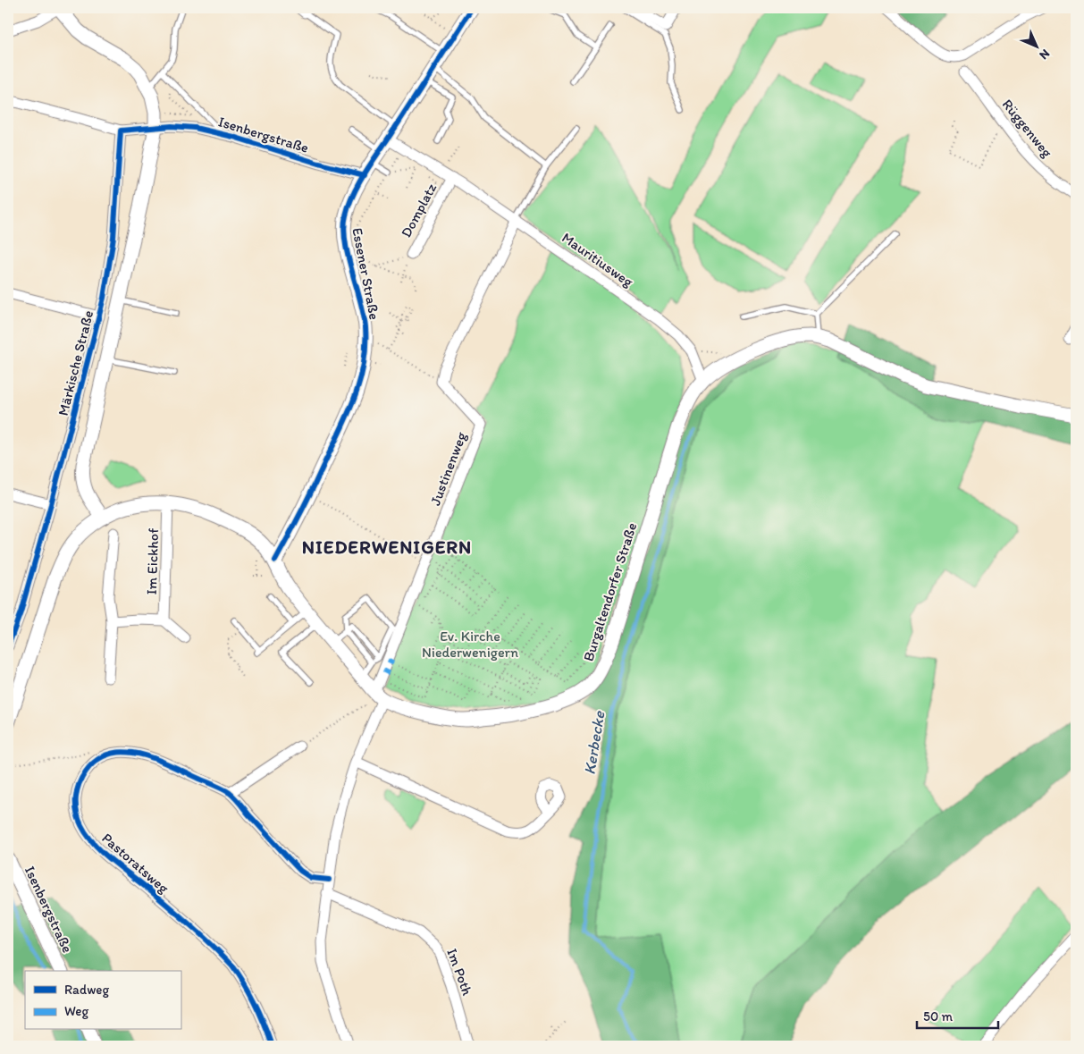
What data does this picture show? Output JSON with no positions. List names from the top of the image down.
{
  "streets": {
    "main road": ["Isenbergstraße", "Essener Straße", "Burgaltendorfer Straße"],
    "street": [
      "Rüggenweg",
      "Domplatz",
      "Mauritiusweg",
      "Märkische Straße",
      "Justinenweg",
      "Im Eickhof",
      "Pastoratsweg",
      "Im Poth"
    ]
  },
  "crossings": [
    ["Isenbergstraße", "Essener Straße"],
    ["Domplatz", "Mauritiusweg"],
    ["Domplatz", "Essener Straße"],
    ["Mauritiusweg", "Burgaltendorfer Straße"],
    ["Essener Straße", "Burgaltendorfer Straße"],
    ["Justinenweg", "Burgaltendorfer Straße"],
    ["Justinenweg", "Pastoratsweg"],
    ["Justinenweg", "Im Poth"],
    ["Im Eickhof", "Burgaltendorfer Straße"]
  ],
  "districts": ["NIEDERWENIGERN"],
  "water": ["Kerbecke"],
  "parks": ["Ev. Kirche Niederwenigern"],
  "legend": ["Radweg", "Weg"],
  "scale_bar": "50 m",
  "north": "bottom right"
}
